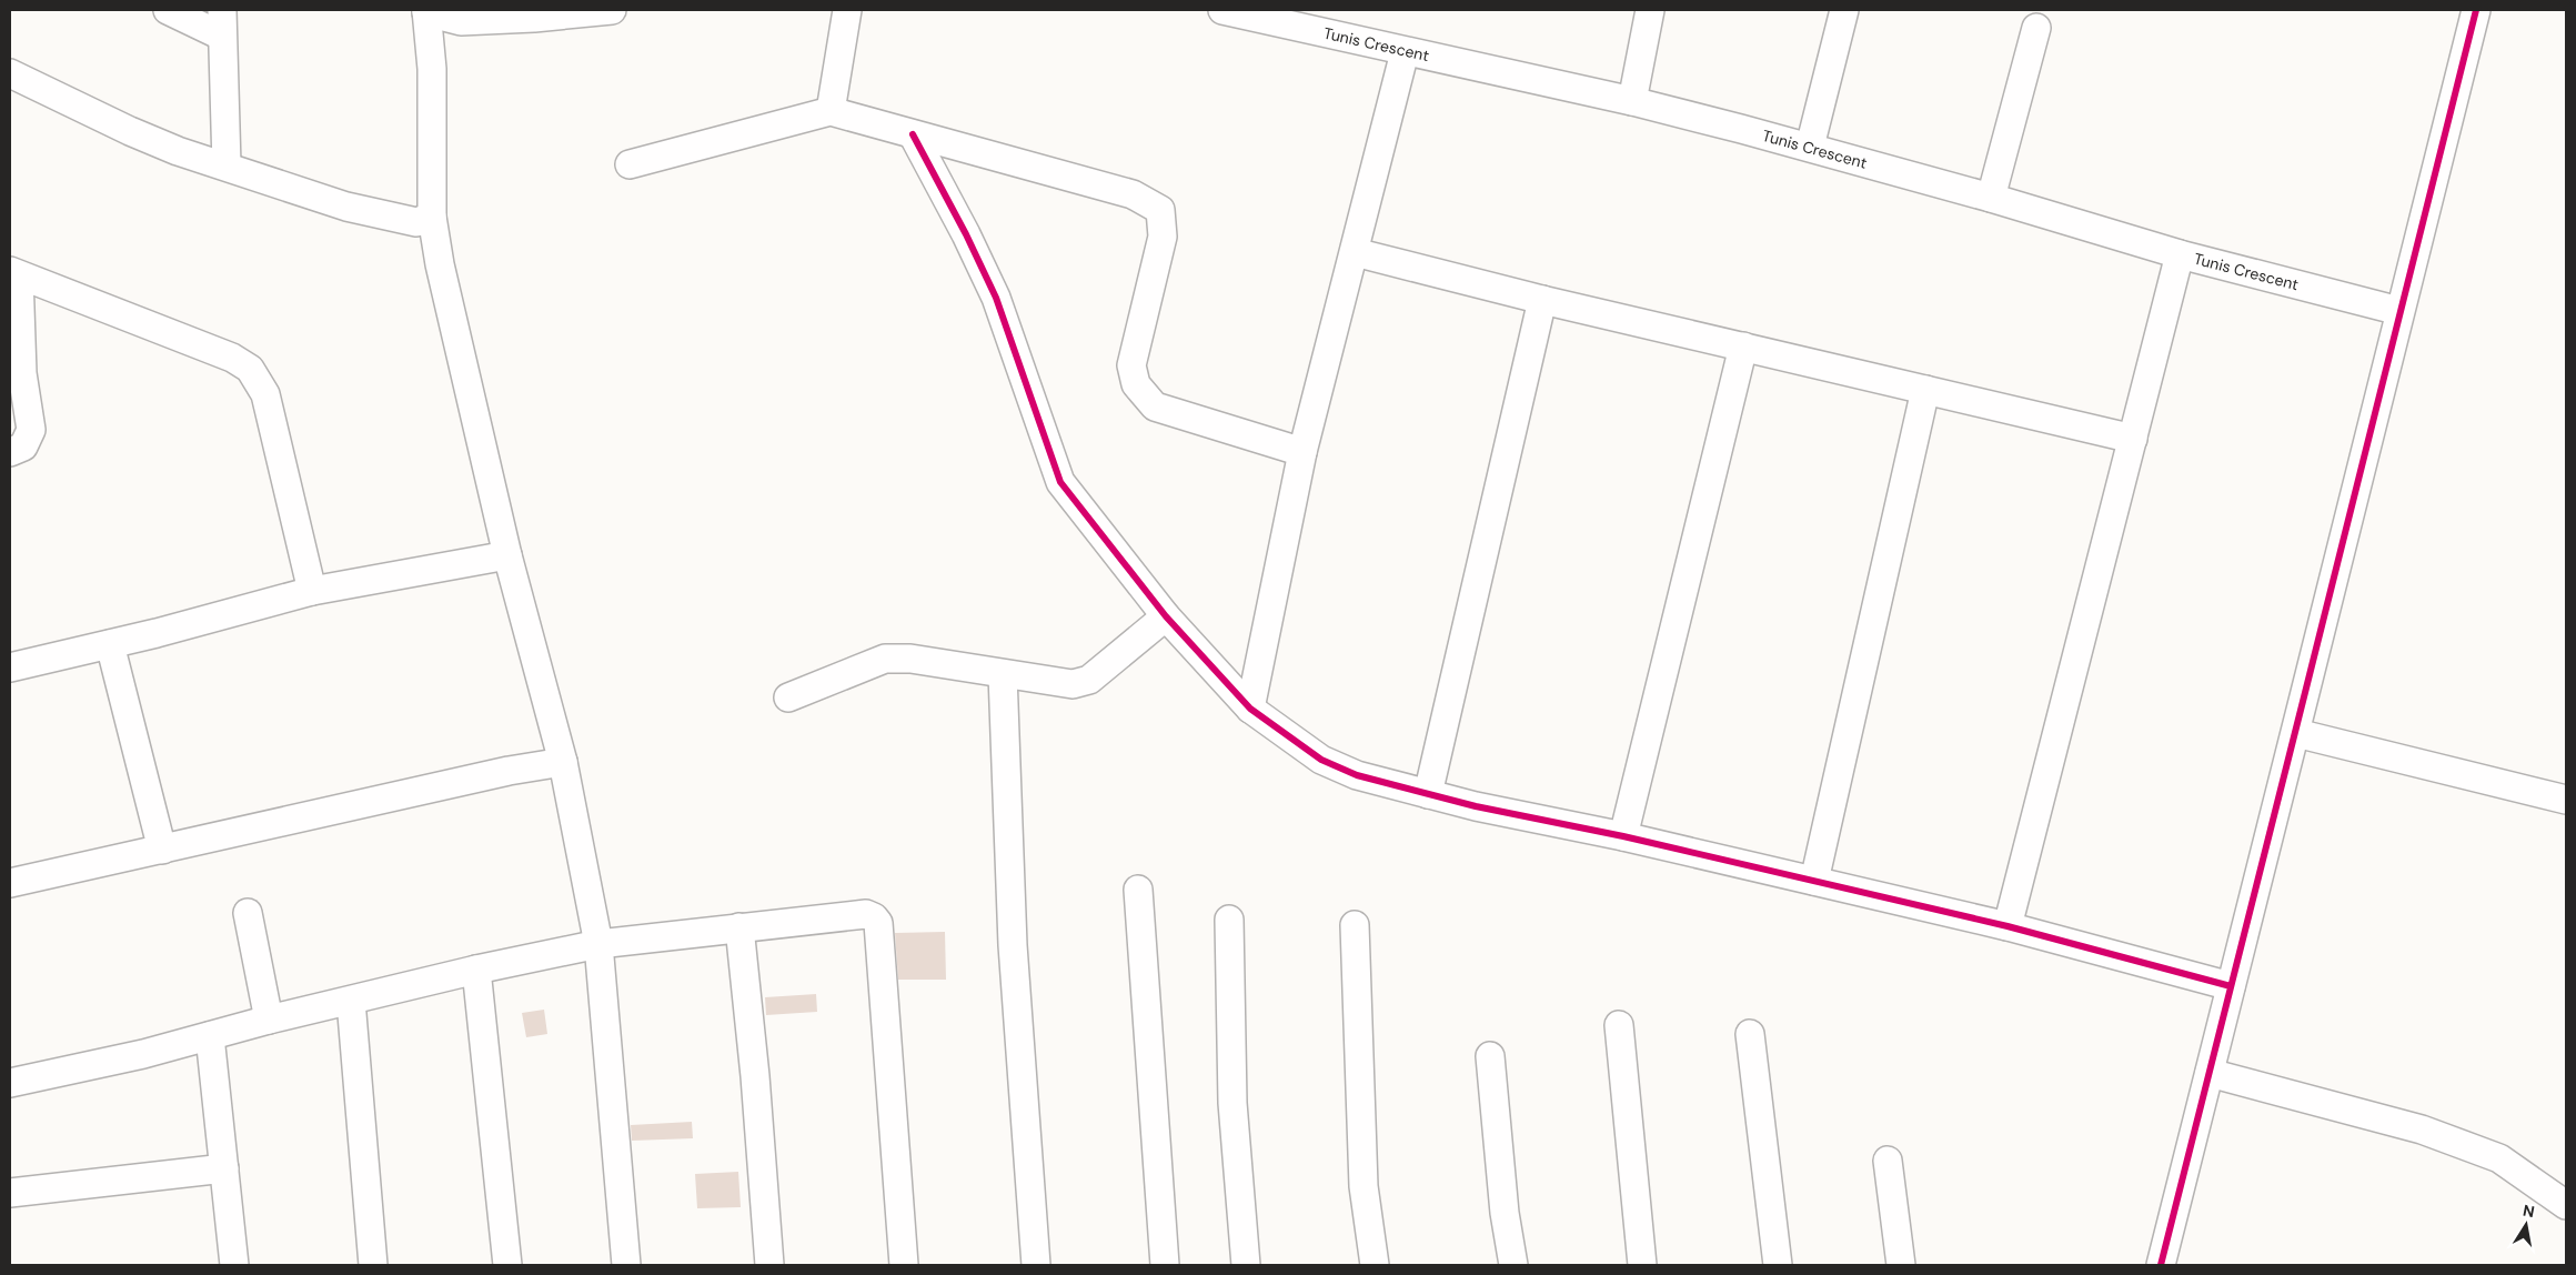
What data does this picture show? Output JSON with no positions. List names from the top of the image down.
{
  "streets": {
    "street": ["Tunis Crescent"]
  },
  "north": "top"
}
